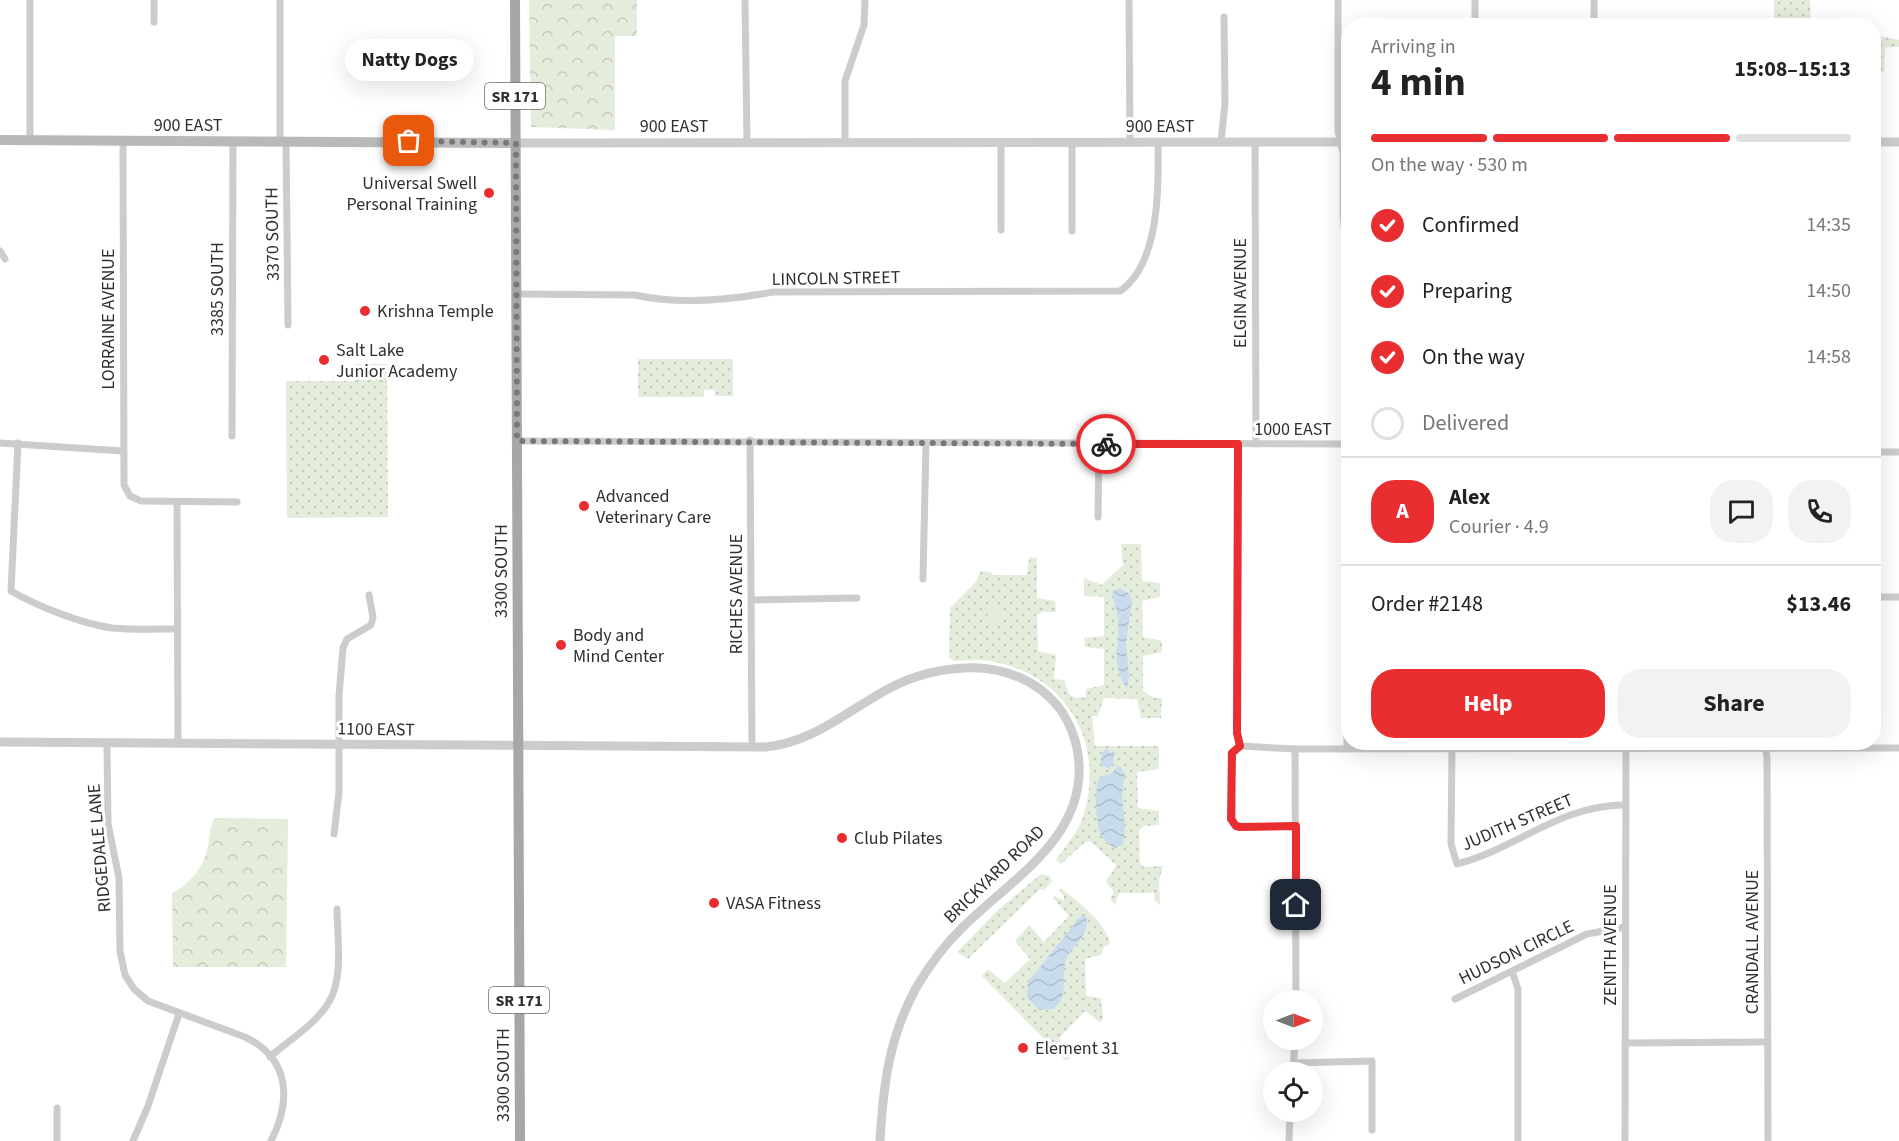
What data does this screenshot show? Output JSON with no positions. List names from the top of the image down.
{
  "streets": {
    "main road": ["SR 171", "900 EAST", "3300 SOUTH"],
    "street": [
      "3370 SOUTH",
      "LINCOLN STREET",
      "3385 SOUTH",
      "ELGIN AVENUE",
      "LORRAINE AVENUE",
      "1000 EAST",
      "RICHES AVENUE",
      "1100 EAST",
      "JUDITH STREET",
      "RIDGEDALE LANE",
      "BRICKYARD ROAD",
      "CRANDALL AVENUE",
      "ZENITH AVENUE",
      "HUDSON CIRCLE"
    ]
  },
  "crossings": [
    ["900 EAST", "3370 SOUTH"],
    ["900 EAST", "LINCOLN STREET"],
    ["900 EAST", "3385 SOUTH"],
    ["900 EAST", "ELGIN AVENUE"],
    ["900 EAST", "LORRAINE AVENUE"],
    ["900 EAST", "3300 SOUTH"],
    ["LINCOLN STREET", "3300 SOUTH"],
    ["ELGIN AVENUE", "1000 EAST"],
    ["1000 EAST", "3300 SOUTH"],
    ["1000 EAST", "RICHES AVENUE"],
    ["3300 SOUTH", "1100 EAST"],
    ["RICHES AVENUE", "1100 EAST"],
    ["RICHES AVENUE", "BRICKYARD ROAD"],
    ["1100 EAST", "RIDGEDALE LANE"],
    ["1100 EAST", "BRICKYARD ROAD"],
    ["JUDITH STREET", "ZENITH AVENUE"],
    ["ZENITH AVENUE", "HUDSON CIRCLE"]
  ],
  "places": [
    "Natty Dogs",
    "Universal Swell Personal Training",
    "Krishna Temple",
    "Salt Lake Junior Academy",
    "Advanced Veterinary Care",
    "Body and Mind Center",
    "Club Pilates",
    "VASA Fitness",
    "Element 31"
  ],
  "north": "right",
  "page": {
    "heading": ["4 min", "Arriving in", "15:08–15:13"],
    "panel": [
      "Alex",
      "Courier · 4.9",
      "Order #2148",
      "$13.46"
    ],
    "bubble": "Natty Dogs",
    "bar": "On the way · 530 m",
    "list": [
      ["Confirmed", "14:35"],
      ["Preparing", "14:50"],
      ["On the way", "14:58"],
      "Delivered"
    ],
    "round": "A",
    "buttons": ["Help", "Share"]
  }
}
